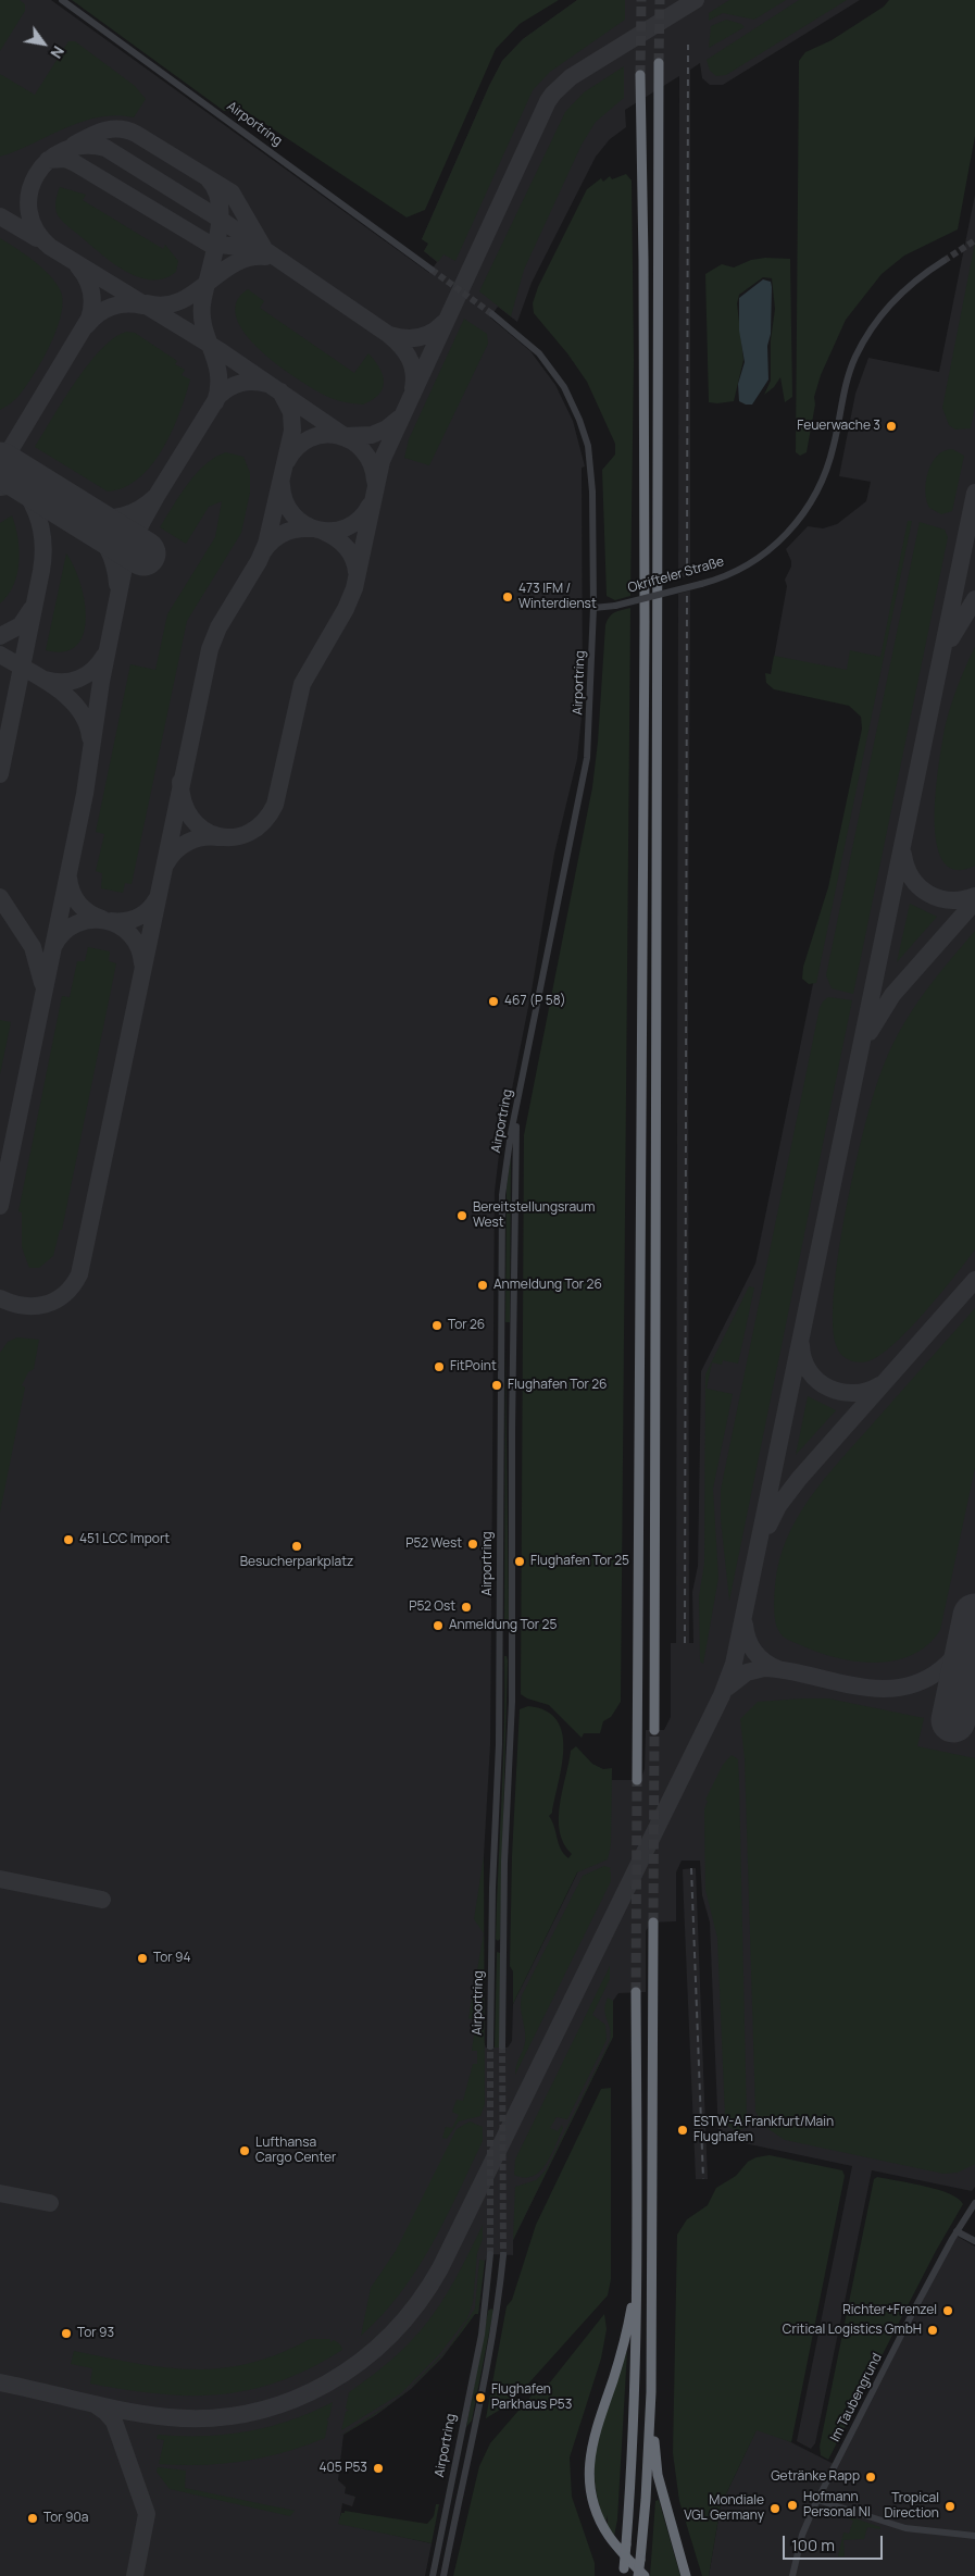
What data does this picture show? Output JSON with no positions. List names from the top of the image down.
{
  "streets": {
    "street": ["Airportring", "Okrifteler Straße", "Im Taubengrund"]
  },
  "crossings": [
    ["Airportring", "Okrifteler Straße"]
  ],
  "places": [
    "Feuerwache 3",
    "473 IFM / Winterdienst",
    "467 (P 58)",
    "Bereitstellungsraum West",
    "Anmeldung Tor 26",
    "Tor 26",
    "FitPoint",
    "Flughafen Tor 26",
    "451 LCC Import",
    "P52 West",
    "Besucherparkplatz",
    "Flughafen Tor 25",
    "P52 Ost",
    "Anmeldung Tor 25",
    "Tor 94",
    "ESTW-A Frankfurt/Main Flughafen",
    "Lufthansa Cargo Center",
    "Richter+Frenzel",
    "Critical Logistics GmbH",
    "Tor 93",
    "Flughafen Parkhaus P53",
    "405 P53",
    "Getränke Rapp",
    "Hofmann Personal Nl",
    "Tropical Direction",
    "Mondiale VGL Germany",
    "Tor 90a"
  ],
  "scale_bar": "100 m",
  "north": "bottom right"
}
